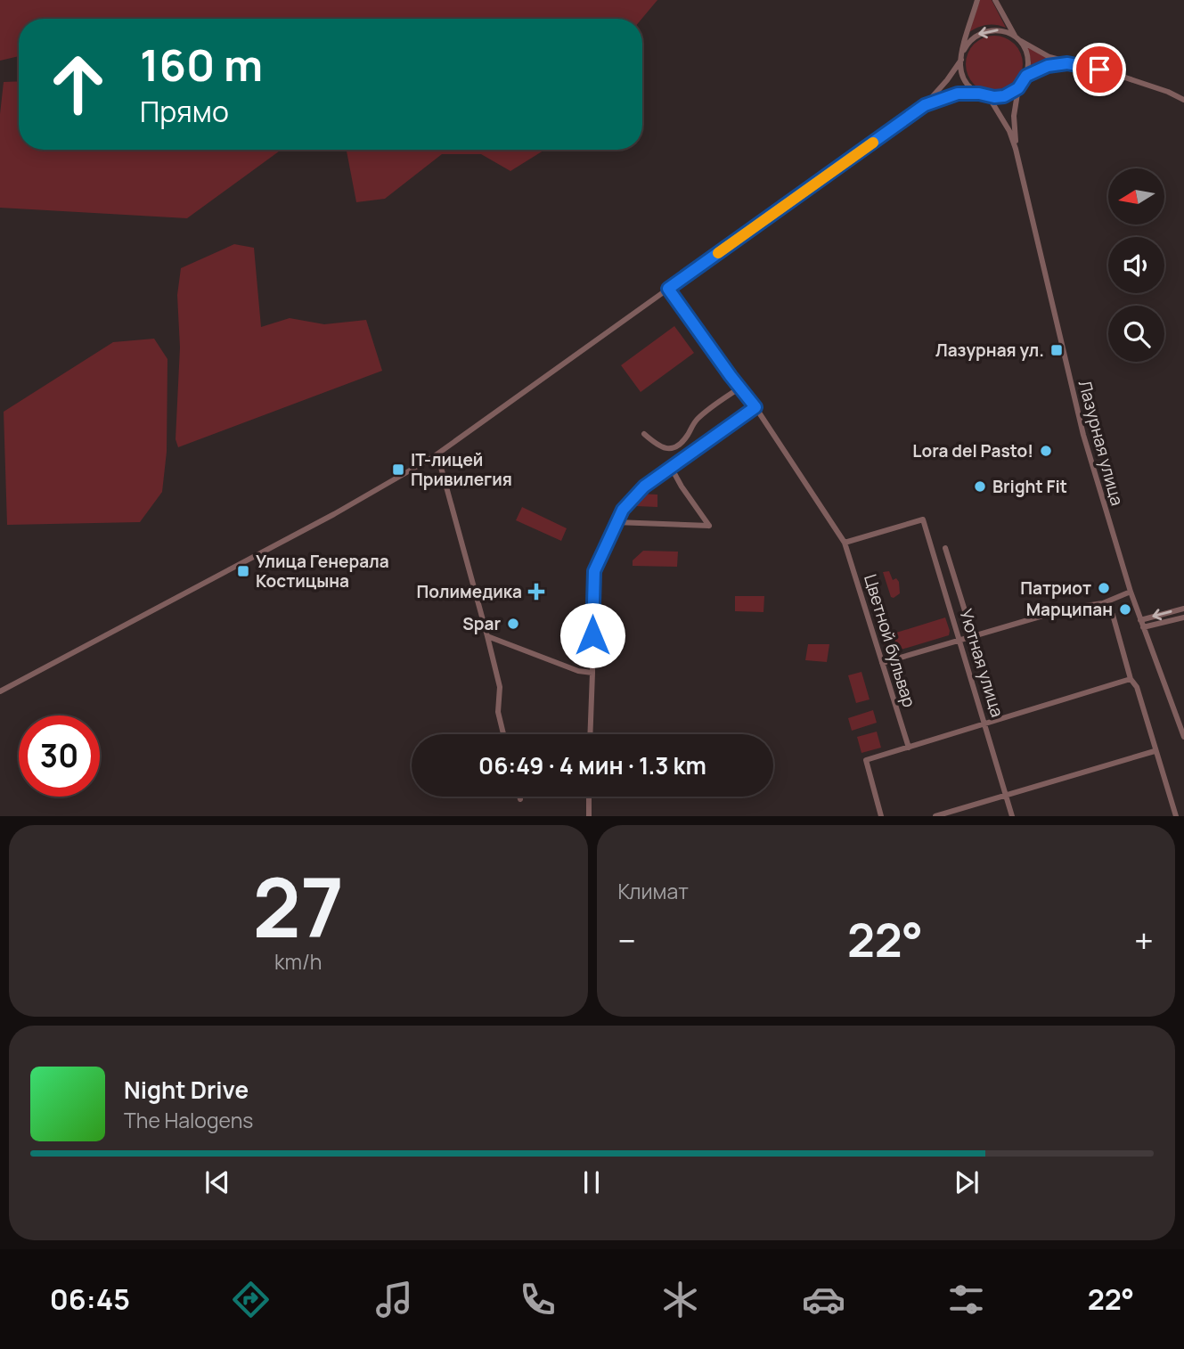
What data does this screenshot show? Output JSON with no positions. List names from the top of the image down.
{
  "streets": {
    "street": ["Лазурная улица", "Цветной бульвар", "Уютная улица"]
  },
  "crossings": [
    ["Цветной бульвар", "Уютная улица"]
  ],
  "places": {
    "transit": ["Лазурная ул.", "IT-лицей Привилегия", "Улица Генерала Костицына"],
    "other": [
      "Lora del Pasto!",
      "Bright Fit",
      "Патриот",
      "Марципан",
      "Spar"
    ],
    "health": ["Полимедика"]
  },
  "north": "left",
  "page": {
    "turn": ["160 m", "Прямо"],
    "limit": "30",
    "trip": "06:49 · 4 мин · 1.3 km",
    "tile": [
      ["27", "km/h"],
      "Климат"
    ],
    "heat": ["−", "22°", "+"],
    "song": ["Night Drive", "The Halogens"],
    "tabs": ["06:45", "22°"]
  }
}
